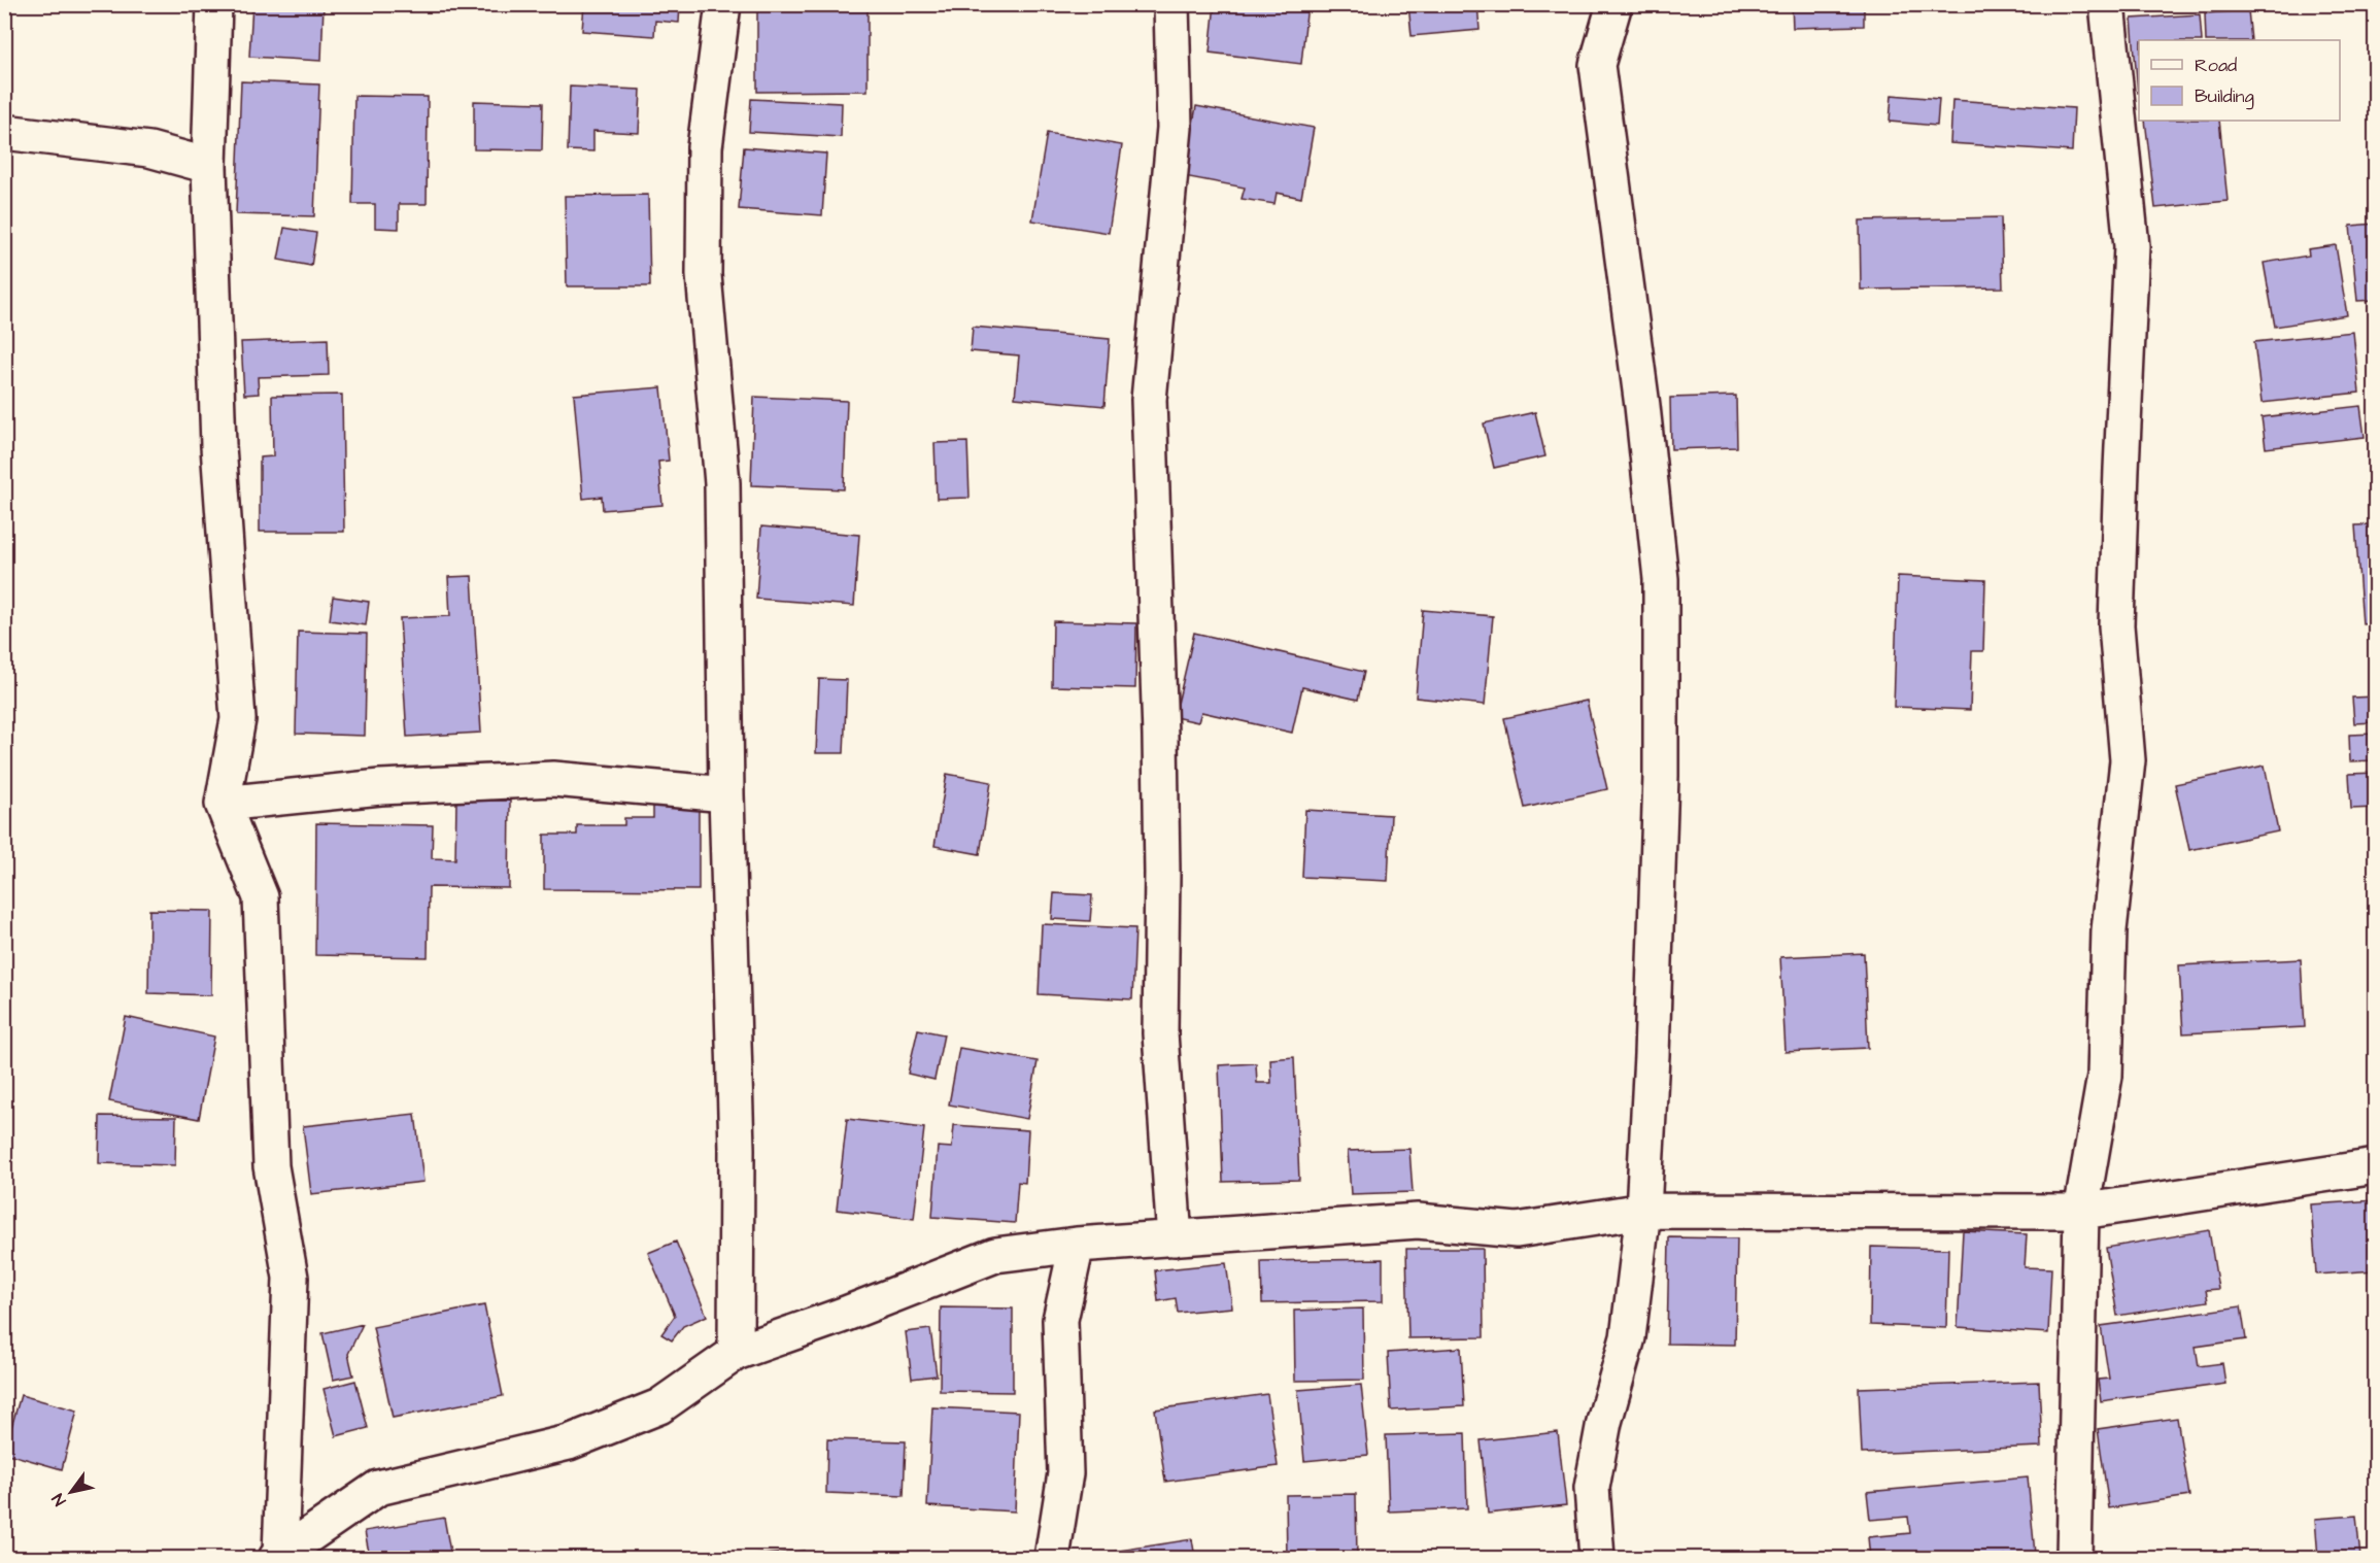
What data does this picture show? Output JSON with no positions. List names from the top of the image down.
{
  "legend": ["Road", "Building"],
  "north": "bottom left"
}
